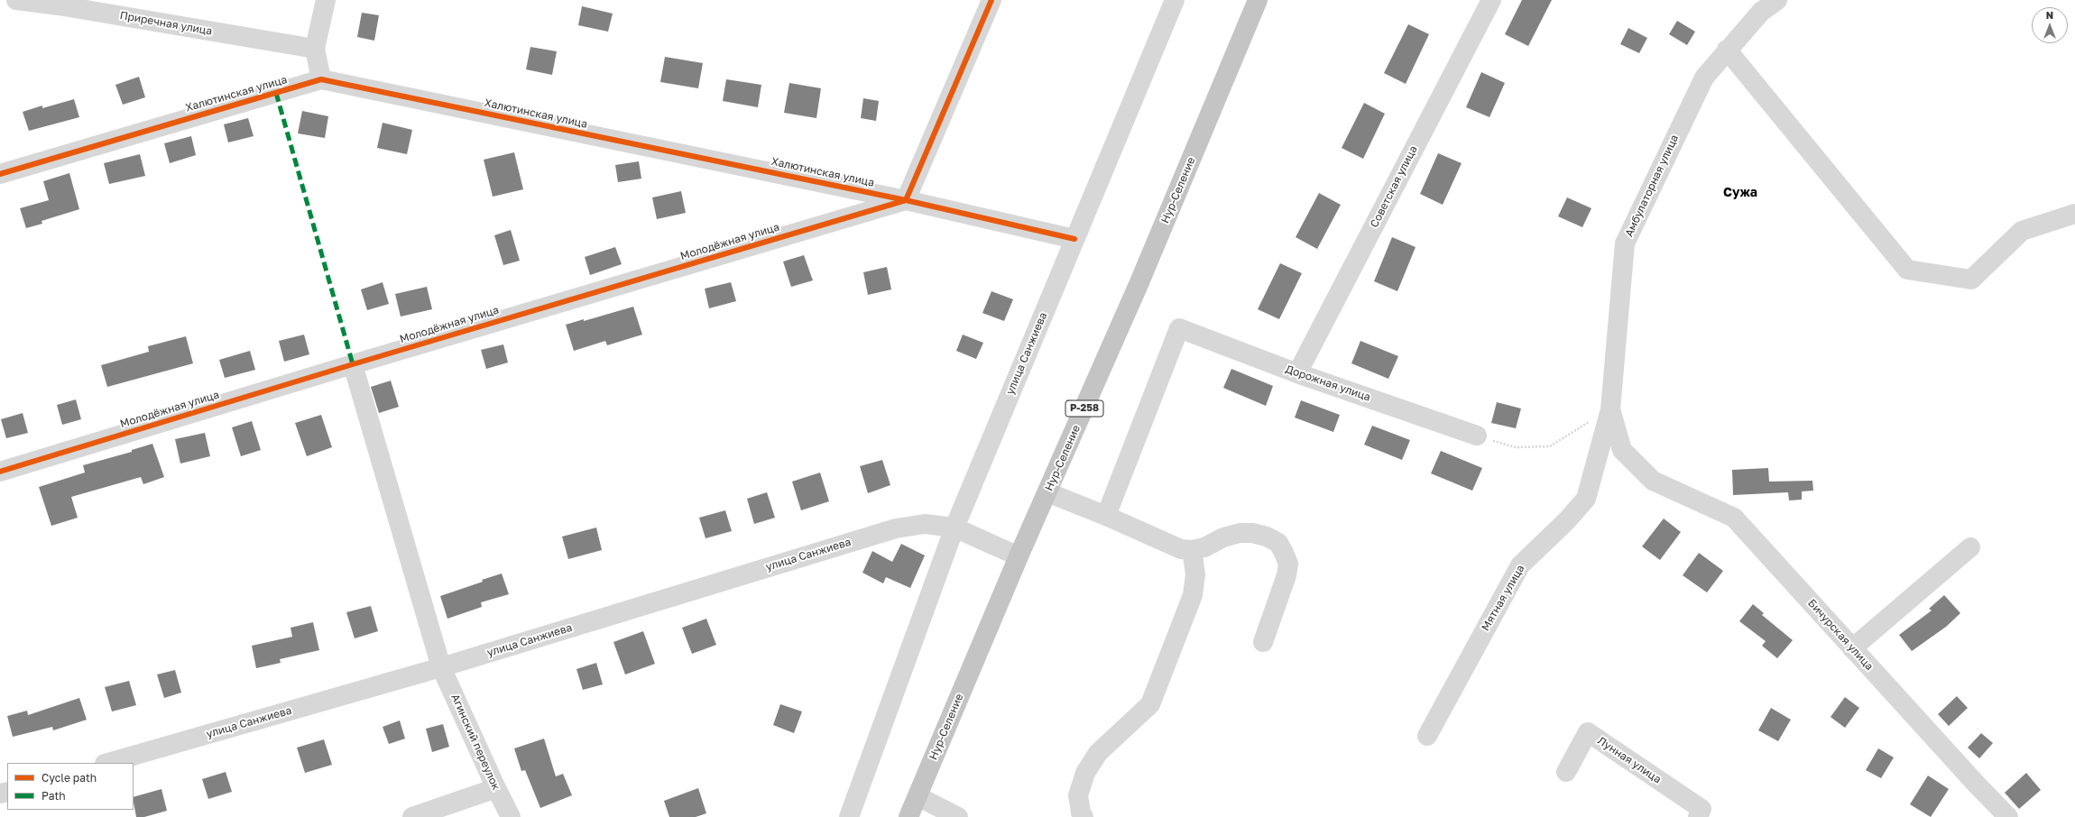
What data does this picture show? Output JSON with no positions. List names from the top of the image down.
{
  "streets": {
    "highway": ["Нур-Селение", "Р-258"],
    "street": [
      "Приречная улица",
      "Халютинская улица",
      "Амбулаторная улица",
      "Советская улица",
      "Молодёжная улица",
      "улица Санжиева",
      "Дорожная улица",
      "Мятная улица",
      "Бичурская улица",
      "Агинский переулок",
      "Лунная улица"
    ]
  },
  "crossings": [
    ["Халютинская улица", "Молодёжная улица"],
    ["Халютинская улица", "улица Санжиева"],
    ["Амбулаторная улица", "Мятная улица"],
    ["Амбулаторная улица", "Бичурская улица"],
    ["Советская улица", "Дорожная улица"],
    ["Нур-Селение", "улица Санжиева"],
    ["Молодёжная улица", "Агинский переулок"],
    ["улица Санжиева", "Агинский переулок"]
  ],
  "districts": ["Сужа"],
  "legend": ["Cycle path", "Path"],
  "north": "top"
}
